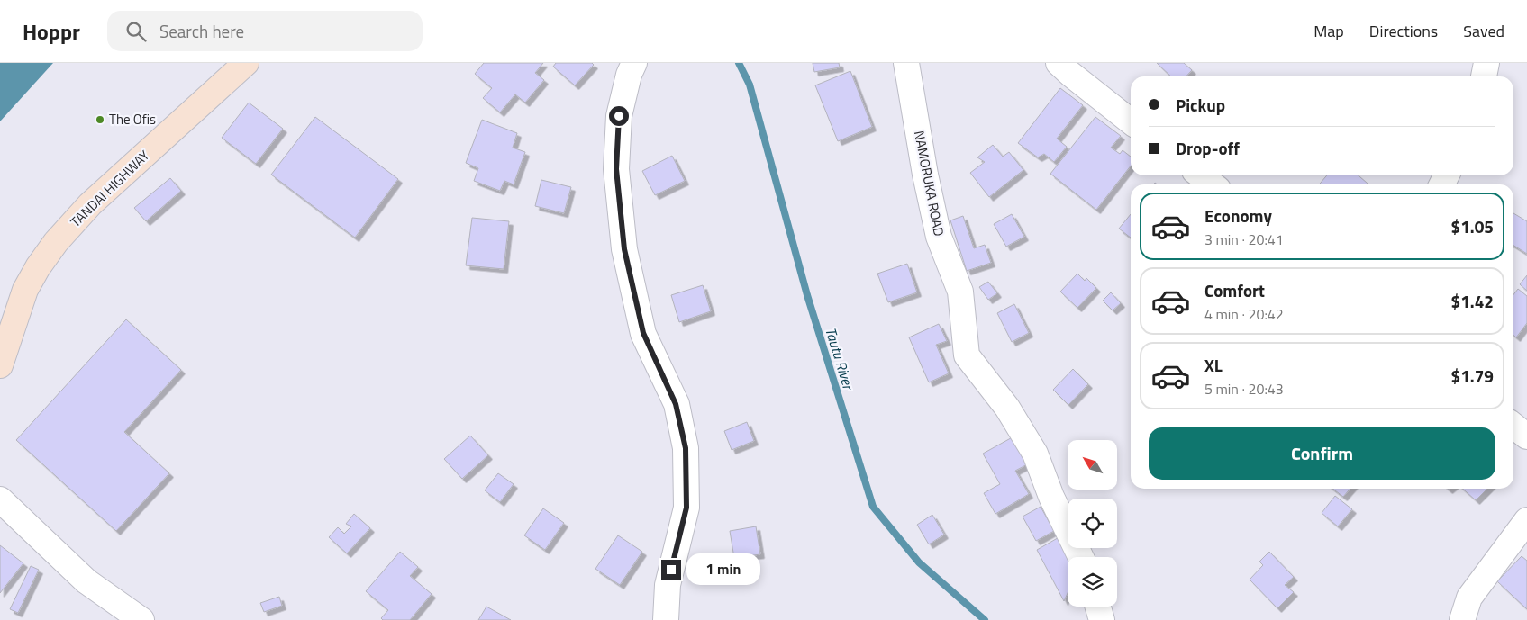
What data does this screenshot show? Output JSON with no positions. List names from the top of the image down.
{
  "streets": {
    "main road": ["TANDAI HIGHWAY"],
    "street": ["NAMORUKA ROAD"]
  },
  "water": ["Tautu River"],
  "places": ["The Ofis"],
  "north": "top left",
  "page": {
    "header": "Hoppr",
    "search": "Search here",
    "nav": ["Map", "Directions", "Saved"],
    "banner": ["Pickup", "Drop-off"],
    "list": [
      {
        "name": "Economy",
        "note": "3 min · 20:41",
        "value": "$1.05"
      },
      {
        "name": "Comfort",
        "note": "4 min · 20:42",
        "value": "$1.42"
      },
      {
        "name": "XL",
        "note": "5 min · 20:43",
        "value": "$1.79"
      }
    ],
    "buttons": "Confirm",
    "bubble": "1 min"
  }
}
